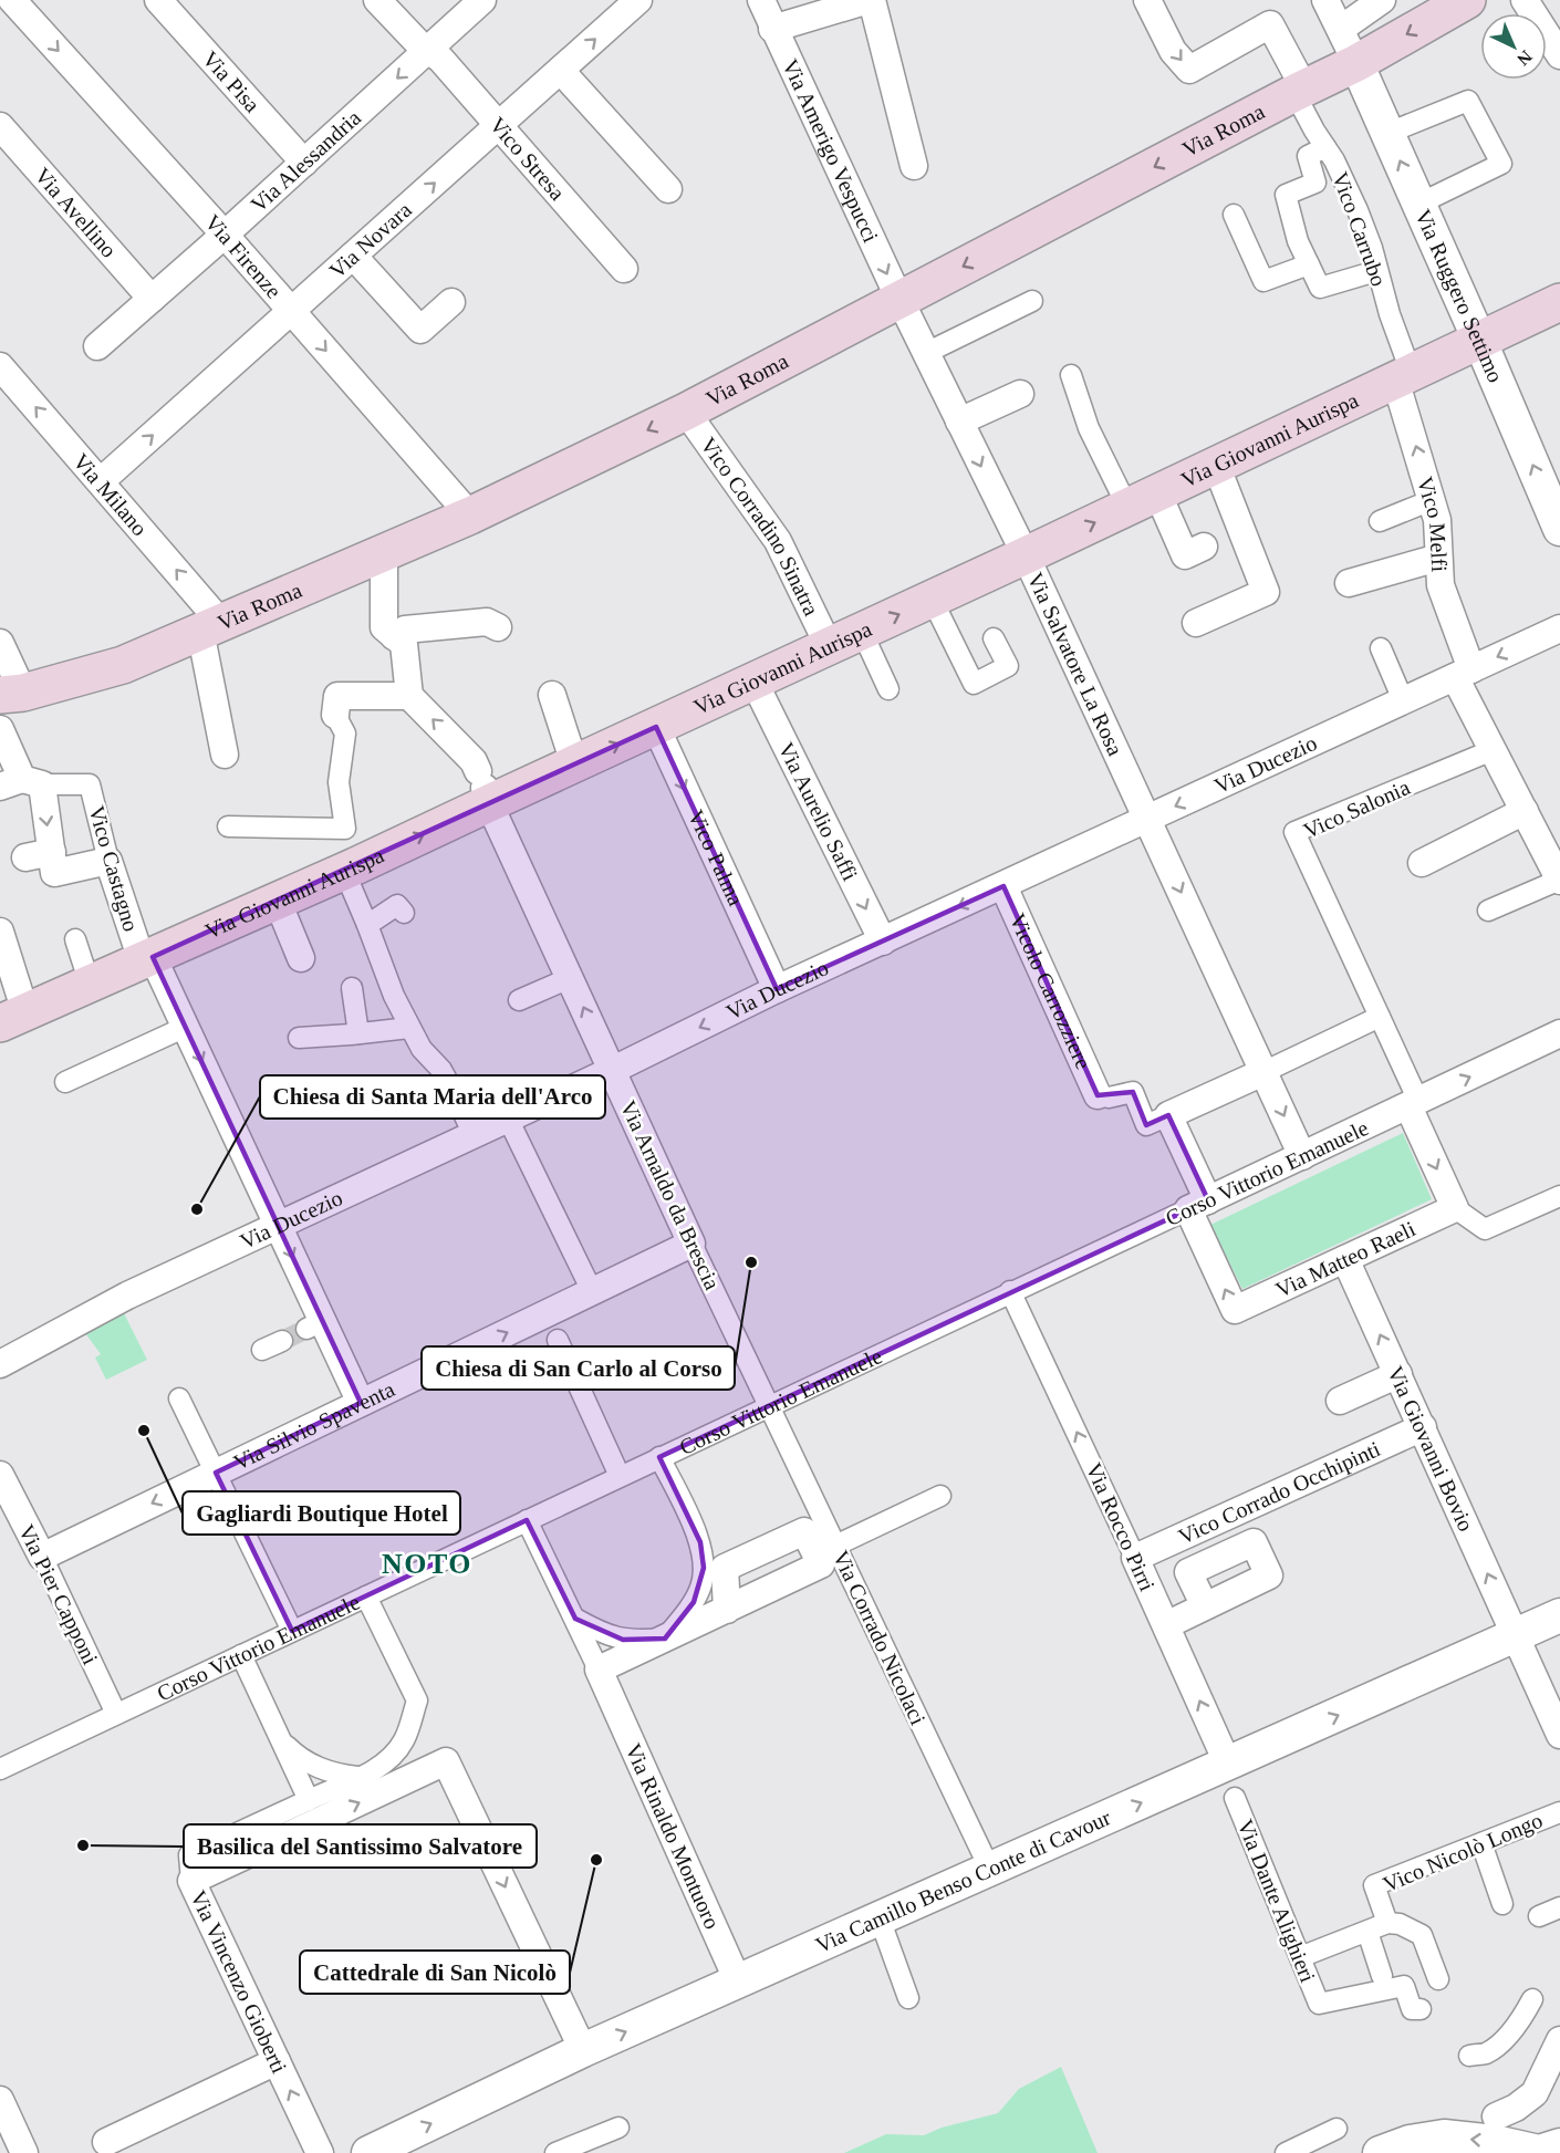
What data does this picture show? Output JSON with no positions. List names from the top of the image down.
{
  "streets": {
    "main road": ["Via Roma", "Via Giovanni Aurispa"],
    "street": [
      "Via Pisa",
      "Via Amerigo Vespucci",
      "Vico Stresa",
      "Via Alessandria",
      "Via Avellino",
      "Vico Carrubo",
      "Via Novara",
      "Via Firenze",
      "Via Ruggero Settimo",
      "Via Milano",
      "Vico Melfi",
      "Vico Corradino Sinatra",
      "Via Salvatore La Rosa",
      "Via Ducezio",
      "Vico Salonia",
      "Via Aurelio Saffi",
      "Vico Palma",
      "Vico Castagno",
      "Vicolo Carrozziere",
      "Corso Vittorio Emanuele",
      "Via Arnaldo da Brescia",
      "Via Matteo Raeli",
      "Via Silvio Spaventa",
      "Via Giovanni Bovio",
      "Vico Corrado Occhipinti",
      "Via Rocco Pirri",
      "Via Pier Capponi",
      "Via Corrado Nicolaci",
      "Via Rinaldo Montuoro",
      "Vico Nicolò Longo",
      "Via Camillo Benso Conte di Cavour",
      "Via Dante Alighieri",
      "Via Vincenzo Gioberti"
    ]
  },
  "crossings": [
    ["Via Pisa", "Via Alessandria"],
    ["Via Roma", "Via Amerigo Vespucci"],
    ["Via Roma", "Vico Carrubo"],
    ["Via Roma", "Via Firenze"],
    ["Via Roma", "Via Ruggero Settimo"],
    ["Via Roma", "Via Milano"],
    ["Via Roma", "Vico Corradino Sinatra"],
    ["Via Roma", "Via Salvatore La Rosa"],
    ["Via Amerigo Vespucci", "Via Salvatore La Rosa"],
    ["Vico Stresa", "Via Alessandria"],
    ["Vico Stresa", "Via Novara"],
    ["Via Alessandria", "Via Avellino"],
    ["Via Alessandria", "Via Firenze"],
    ["Vico Carrubo", "Via Giovanni Aurispa"],
    ["Vico Carrubo", "Vico Melfi"],
    ["Via Novara", "Via Firenze"],
    ["Via Novara", "Via Milano"],
    ["Via Ruggero Settimo", "Via Giovanni Aurispa"],
    ["Via Giovanni Aurispa", "Vico Melfi"],
    ["Via Giovanni Aurispa", "Vico Corradino Sinatra"],
    ["Via Giovanni Aurispa", "Via Salvatore La Rosa"],
    ["Via Giovanni Aurispa", "Via Aurelio Saffi"],
    ["Via Giovanni Aurispa", "Vico Palma"],
    ["Via Giovanni Aurispa", "Vico Castagno"],
    ["Via Giovanni Aurispa", "Via Arnaldo da Brescia"],
    ["Vico Melfi", "Via Ducezio"],
    ["Vico Melfi", "Vico Salonia"],
    ["Via Salvatore La Rosa", "Via Ducezio"],
    ["Via Salvatore La Rosa", "Corso Vittorio Emanuele"],
    ["Via Ducezio", "Via Aurelio Saffi"],
    ["Via Ducezio", "Vico Palma"],
    ["Via Ducezio", "Vico Castagno"],
    ["Via Ducezio", "Vicolo Carrozziere"],
    ["Via Ducezio", "Via Arnaldo da Brescia"],
    ["Vico Castagno", "Via Silvio Spaventa"],
    ["Corso Vittorio Emanuele", "Via Arnaldo da Brescia"],
    ["Corso Vittorio Emanuele", "Via Matteo Raeli"],
    ["Corso Vittorio Emanuele", "Via Rocco Pirri"],
    ["Corso Vittorio Emanuele", "Via Pier Capponi"],
    ["Corso Vittorio Emanuele", "Via Corrado Nicolaci"],
    ["Via Arnaldo da Brescia", "Via Silvio Spaventa"],
    ["Via Arnaldo da Brescia", "Via Corrado Nicolaci"],
    ["Via Matteo Raeli", "Via Giovanni Bovio"],
    ["Via Silvio Spaventa", "Via Pier Capponi"],
    ["Via Giovanni Bovio", "Vico Corrado Occhipinti"],
    ["Via Giovanni Bovio", "Via Camillo Benso Conte di Cavour"],
    ["Vico Corrado Occhipinti", "Via Rocco Pirri"],
    ["Via Rocco Pirri", "Via Camillo Benso Conte di Cavour"],
    ["Via Corrado Nicolaci", "Via Camillo Benso Conte di Cavour"],
    ["Via Rinaldo Montuoro", "Via Camillo Benso Conte di Cavour"],
    ["Vico Nicolò Longo", "Via Dante Alighieri"]
  ],
  "one_way": [
    "Via Roma",
    "Via Novara",
    "Via Firenze",
    "Via Ruggero Settimo",
    "Via Milano",
    "Via Ducezio",
    "Via Aurelio Saffi",
    "Vico Palma",
    "Via Giovanni Bovio",
    "Via Rocco Pirri",
    "Via Camillo Benso Conte di Cavour"
  ],
  "districts": ["NOTO"],
  "places": [
    "Chiesa di Santa Maria dell'Arco",
    "Chiesa di San Carlo al Corso",
    "Gagliardi Boutique Hotel",
    "Basilica del Santissimo Salvatore",
    "Cattedrale di San Nicolò"
  ],
  "north": "bottom right"
}
